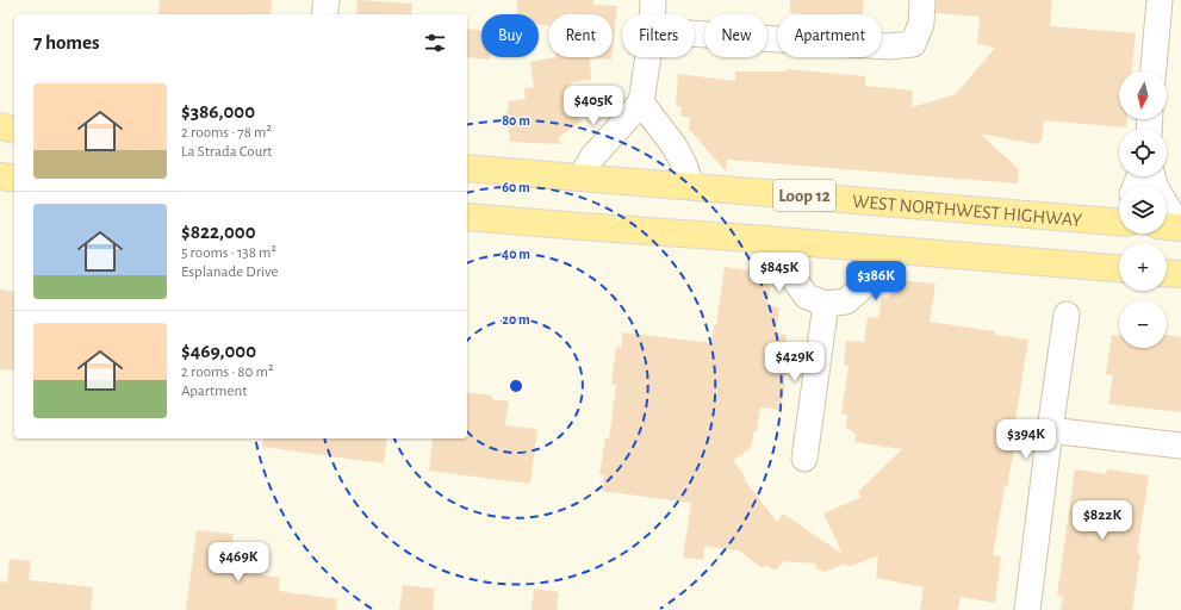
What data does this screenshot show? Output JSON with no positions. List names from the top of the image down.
{
  "streets": {
    "main road": ["Loop 12", "WEST NORTHWEST HIGHWAY"]
  },
  "north": "bottom",
  "page": {
    "chip": [
      "Buy",
      "Rent",
      "Filters",
      "New",
      "Apartment"
    ],
    "heading": "7 homes",
    "map_buttons": ["+", "−"],
    "list": [
      {
        "name": "$386,000",
        "note": "2 rooms · 78 m² · La Strada Court"
      },
      {
        "name": "$822,000",
        "note": "5 rooms · 138 m² · Esplanade Drive"
      },
      {
        "name": "$469,000",
        "note": "2 rooms · 80 m² · Apartment"
      }
    ],
    "price": [
      "$405K",
      "$845K",
      "$386K",
      "$429K",
      "$394K",
      "$822K",
      "$469K"
    ]
  },
  "rings": [
    "80 m",
    "60 m",
    "40 m",
    "20 m"
  ]
}
